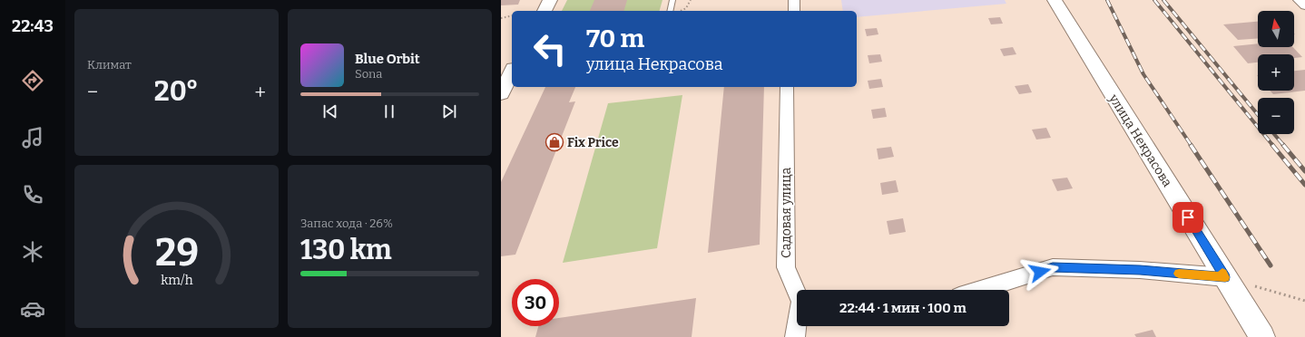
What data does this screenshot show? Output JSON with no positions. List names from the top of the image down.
{
  "streets": {
    "street": ["улица Некрасова", "Садовая улица"]
  },
  "places": {
    "shop": ["Fix Price"]
  },
  "north": "top",
  "page": {
    "tabs": "22:43",
    "tile": [
      "Климат",
      ["Запас хода · 26%", "130 km"]
    ],
    "map_buttons": ["+", "−"],
    "turn": ["70 m", "улица Некрасова"],
    "song": ["Blue Orbit", "Sona"],
    "heat": ["−", "20°", "+"],
    "limit": "30",
    "trip": "22:44 · 1 мин · 100 m",
    "gauge": ["29", "km/h"]
  }
}
